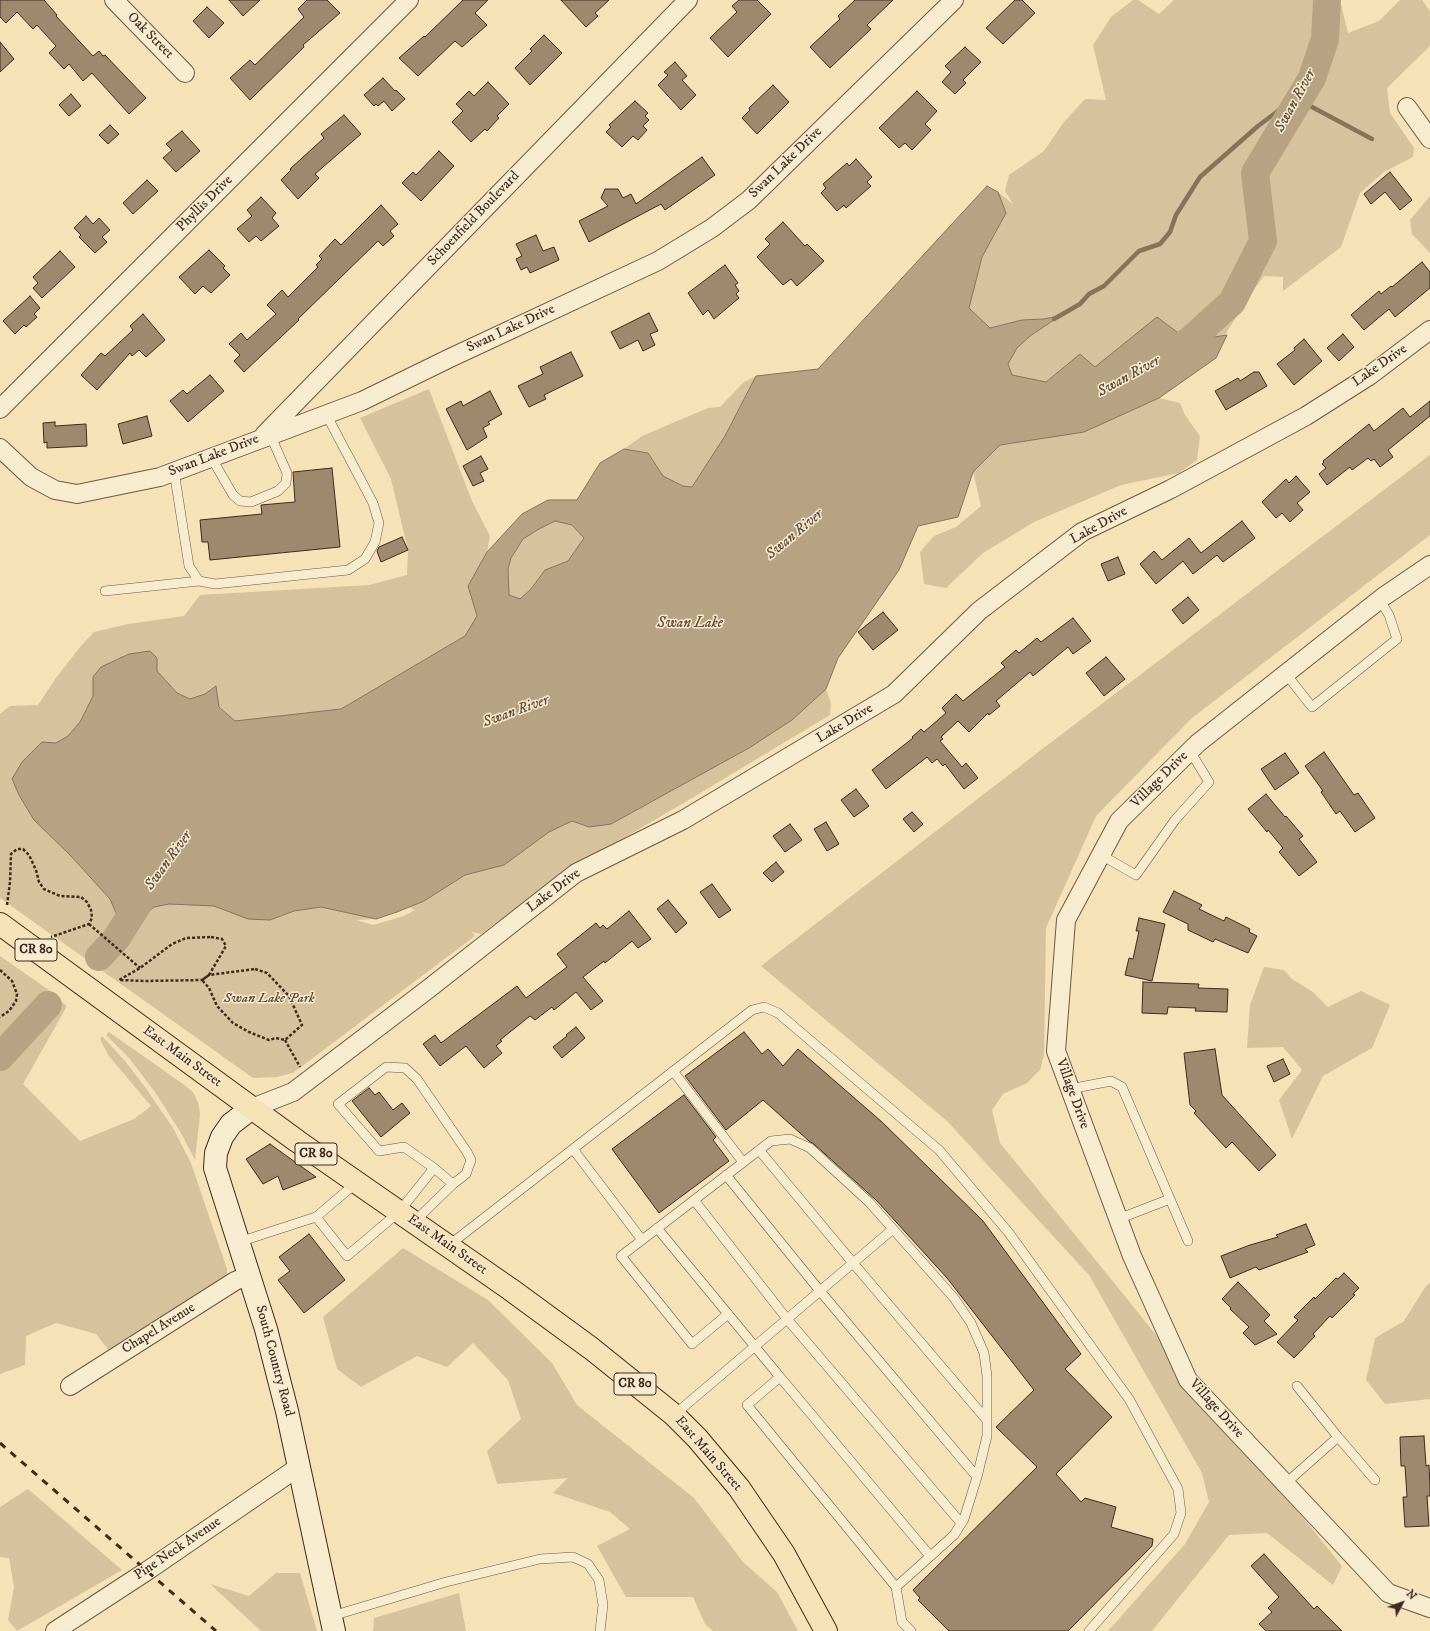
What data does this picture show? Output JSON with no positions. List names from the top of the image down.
{
  "streets": {
    "main road": ["CR 80", "East Main Street", "South Country Road"],
    "street": [
      "Oak Street",
      "Swan Lake Drive",
      "Phyllis Drive",
      "Schoenfield Boulevard",
      "Lake Drive",
      "Village Drive",
      "Chapel Avenue",
      "Pine Neck Avenue"
    ]
  },
  "crossings": [
    ["Swan Lake Drive", "Schoenfield Boulevard"],
    ["Lake Drive", "East Main Street"],
    ["Lake Drive", "South Country Road"],
    ["East Main Street", "South Country Road"],
    ["Chapel Avenue", "South Country Road"],
    ["South Country Road", "Pine Neck Avenue"]
  ],
  "water": ["Swan River", "Swan Lake"],
  "parks": ["Swan Lake Park"],
  "north": "top right"
}
